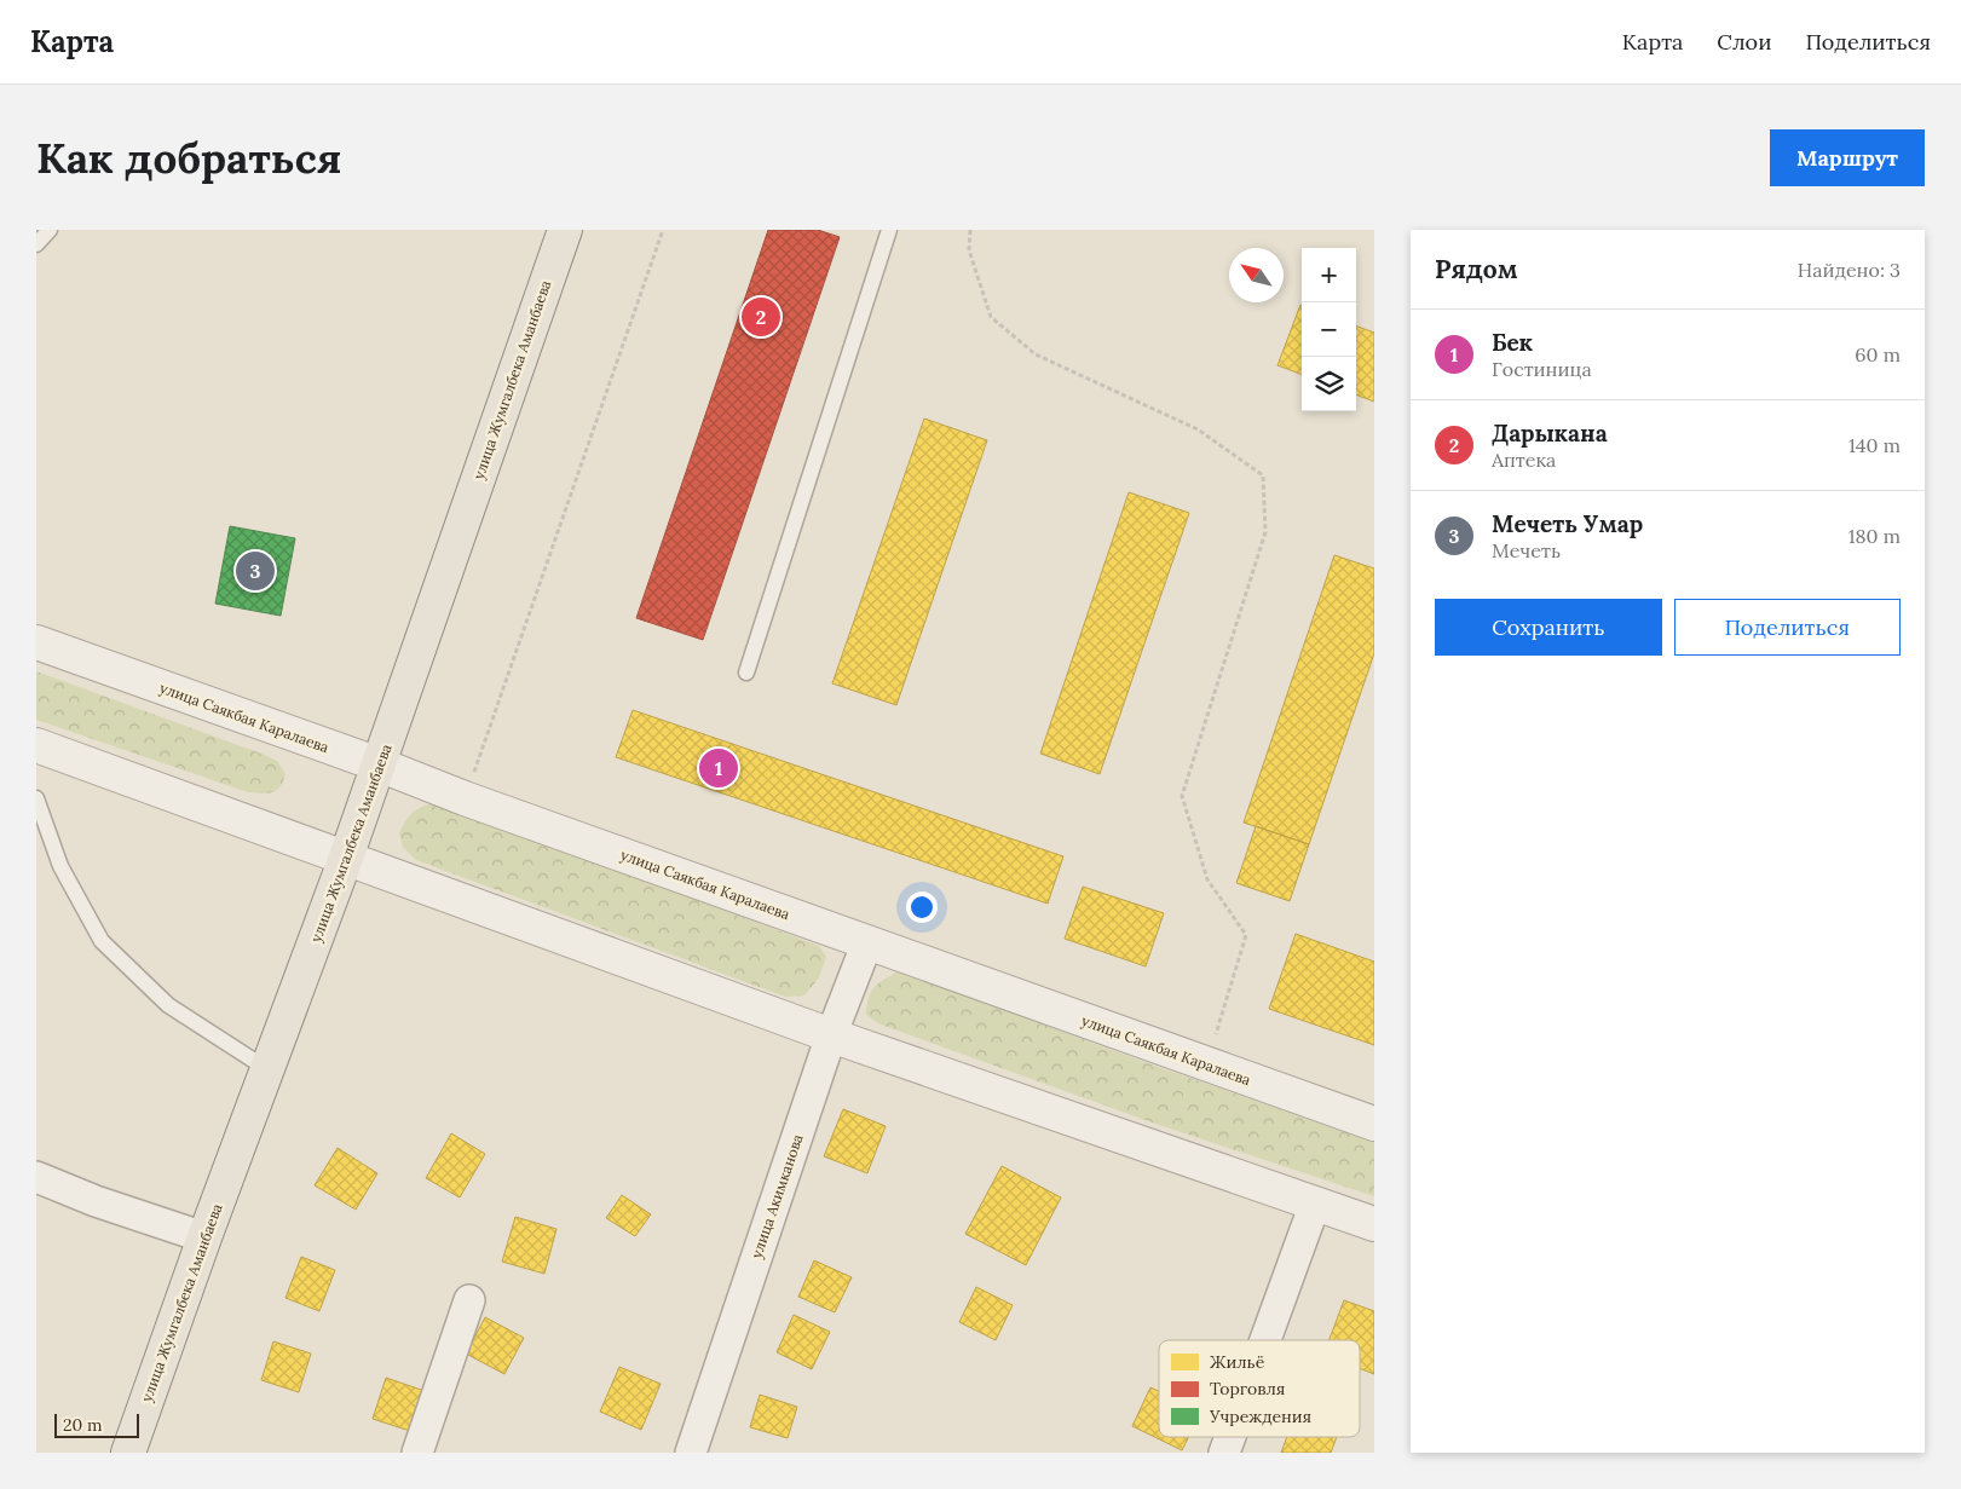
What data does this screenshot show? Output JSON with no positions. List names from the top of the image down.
{
  "streets": {
    "main road": ["улица Жумгалбека Аманбаева"],
    "street": ["улица Саякбая Каралаева", "улица Акимканова"]
  },
  "crossings": [
    ["улица Жумгалбека Аманбаева", "улица Саякбая Каралаева"],
    ["улица Саякбая Каралаева", "улица Акимканова"]
  ],
  "legend": ["Жильё", "Торговля", "Учреждения"],
  "scale_bar": "20 m",
  "north": "top left",
  "page": {
    "header": "Карта",
    "nav": ["Карта", "Слои", "Поделиться"],
    "buttons": [
      "Маршрут",
      ["Сохранить", "Поделиться"]
    ],
    "title": "Как добраться",
    "heading": ["Рядом", "Найдено: 3"],
    "map_buttons": ["+", "−"],
    "pins": ["2", "3", "1"],
    "list": [
      {
        "mark": "1",
        "name": "Бек",
        "note": "Гостиница",
        "value": "60 m"
      },
      {
        "mark": "2",
        "name": "Дарыкана",
        "note": "Аптека",
        "value": "140 m"
      },
      {
        "mark": "3",
        "name": "Мечеть Умар",
        "note": "Мечеть",
        "value": "180 m"
      }
    ],
    "scale": "20 m"
  }
}
